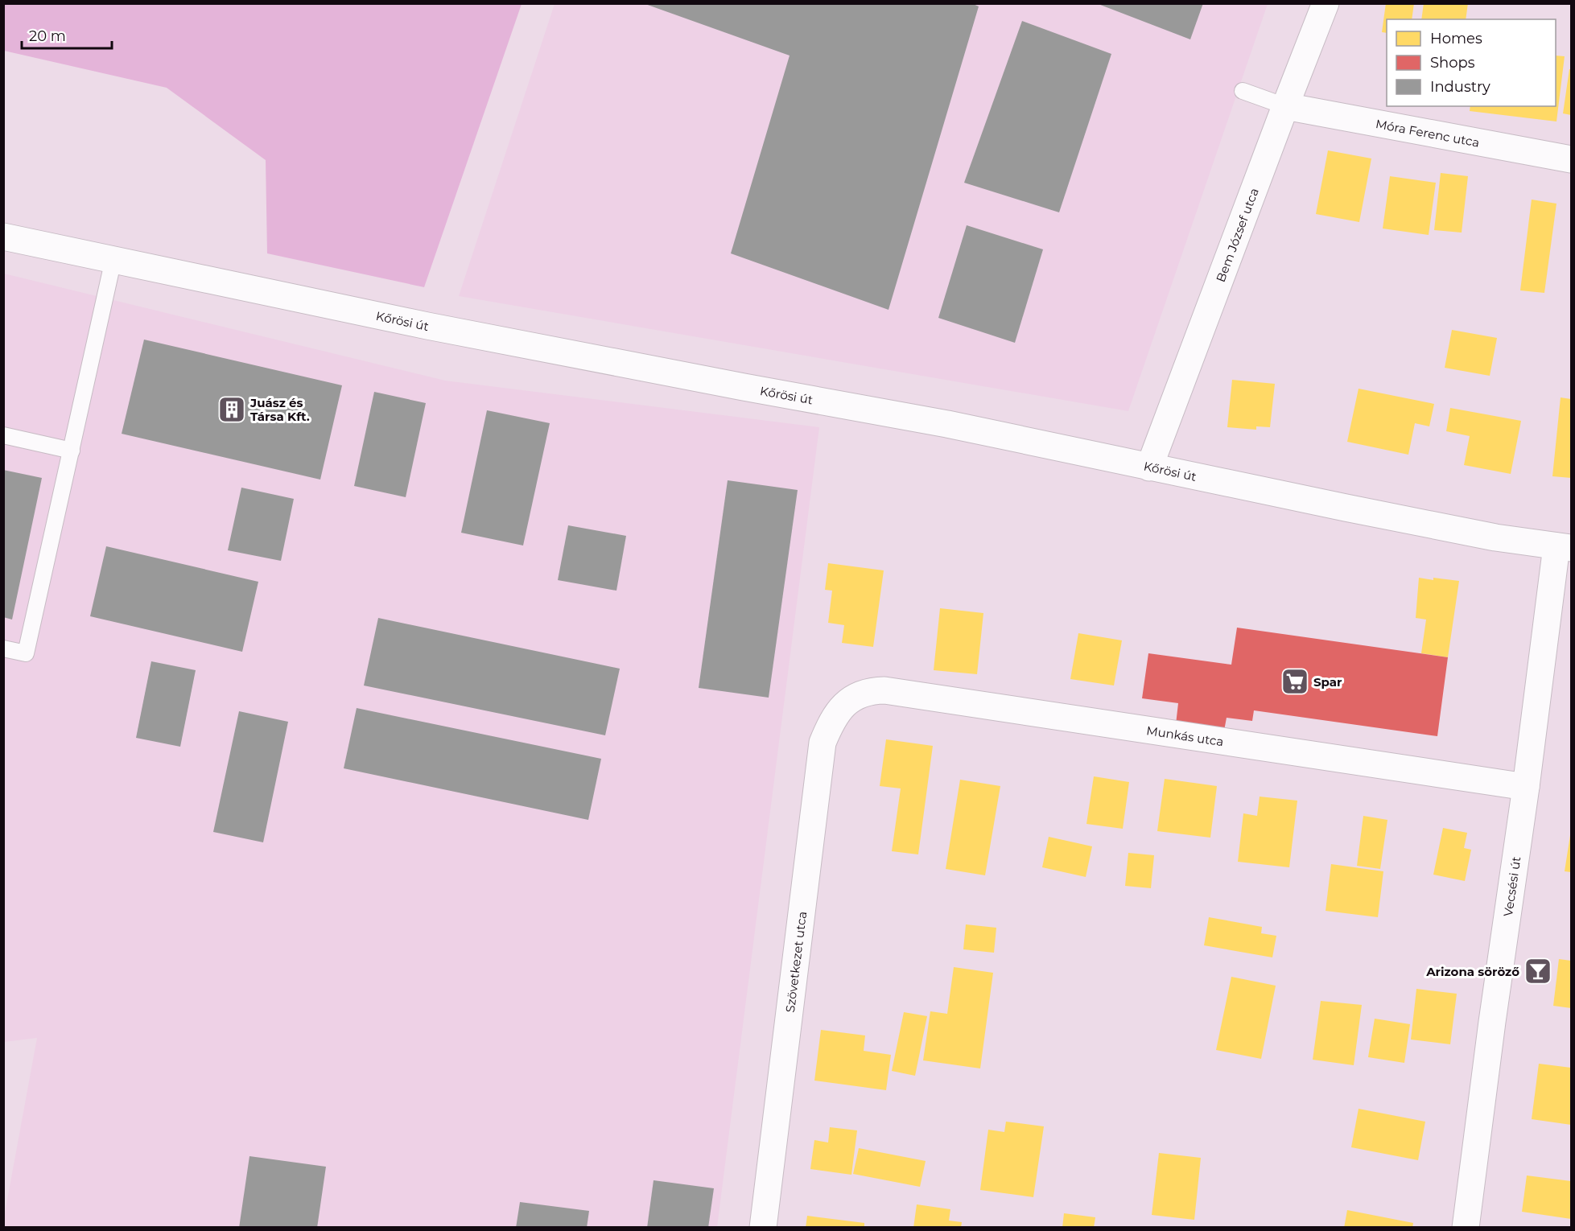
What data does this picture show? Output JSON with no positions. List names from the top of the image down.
{
  "streets": {
    "main road": [
      "Móra Ferenc utca",
      "Bem József utca",
      "Kőrösi út",
      "Munkás utca",
      "Vecsési út",
      "Szövetkezet utca"
    ]
  },
  "crossings": [
    ["Móra Ferenc utca", "Bem József utca"],
    ["Bem József utca", "Kőrösi út"],
    ["Kőrösi út", "Vecsési út"],
    ["Munkás utca", "Vecsési út"],
    ["Munkás utca", "Szövetkezet utca"]
  ],
  "places": {
    "building": ["Juász és Társa Kft."],
    "supermarket": ["Spar"],
    "bar": ["Arizona söröző"]
  },
  "legend": ["Homes", "Shops", "Industry"],
  "scale_bar": "20 m"
}
